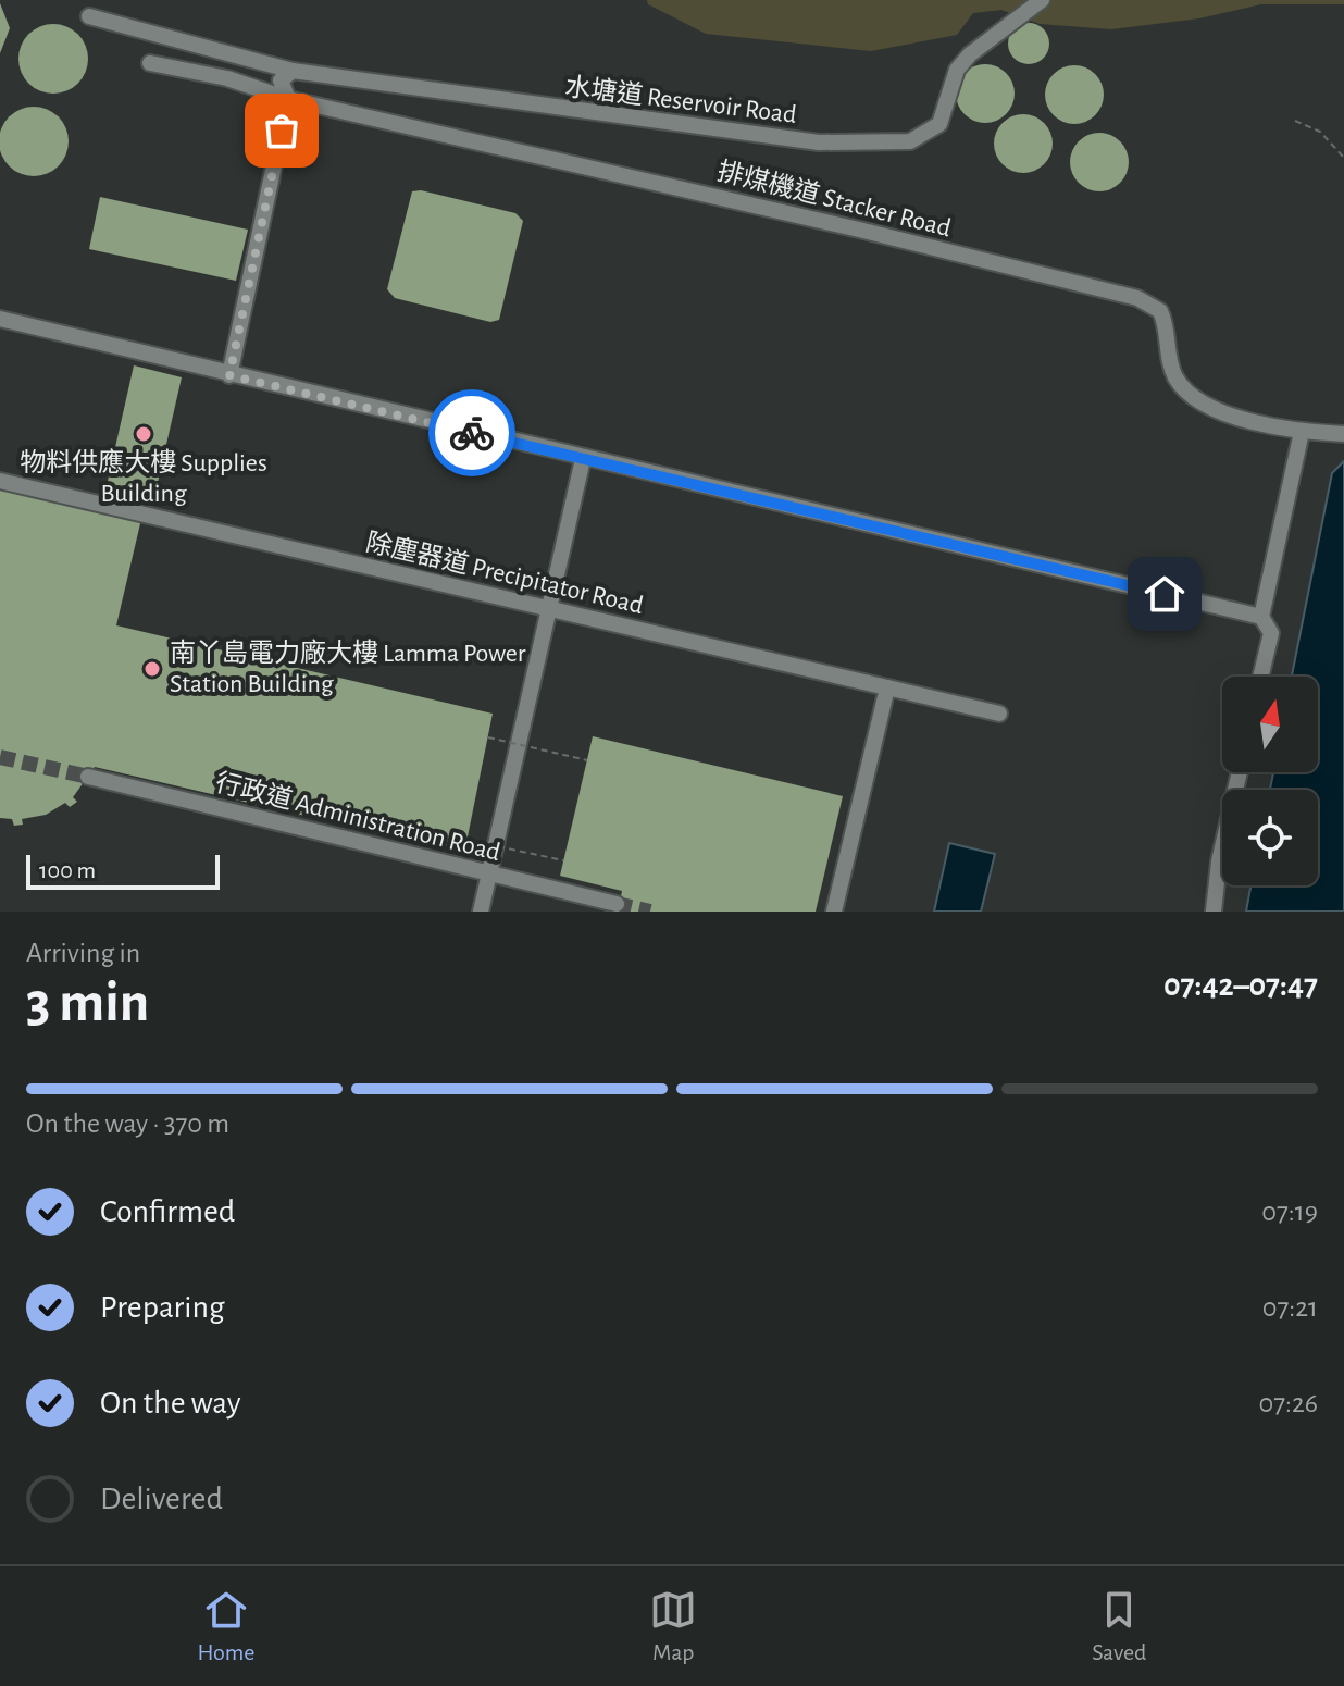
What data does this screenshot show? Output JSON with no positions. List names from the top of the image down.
{
  "streets": {
    "lane": [
      "水塘道 Reservoir Road",
      "排煤機道 Stacker Road",
      "除塵器道 Precipitator Road",
      "行政道 Administration Road"
    ]
  },
  "places": ["物料供應大樓 Supplies Building", "南丫島電力廠大樓 Lamma Power Station Building"],
  "scale_bar": "100 m",
  "north": "top",
  "page": {
    "scale": "100 m",
    "heading": ["3 min", "Arriving in", "07:42–07:47"],
    "bar": "On the way · 370 m",
    "list": [
      ["Confirmed", "07:19"],
      ["Preparing", "07:21"],
      ["On the way", "07:26"],
      "Delivered"
    ],
    "tabs": ["Home", "Map", "Saved"]
  }
}
